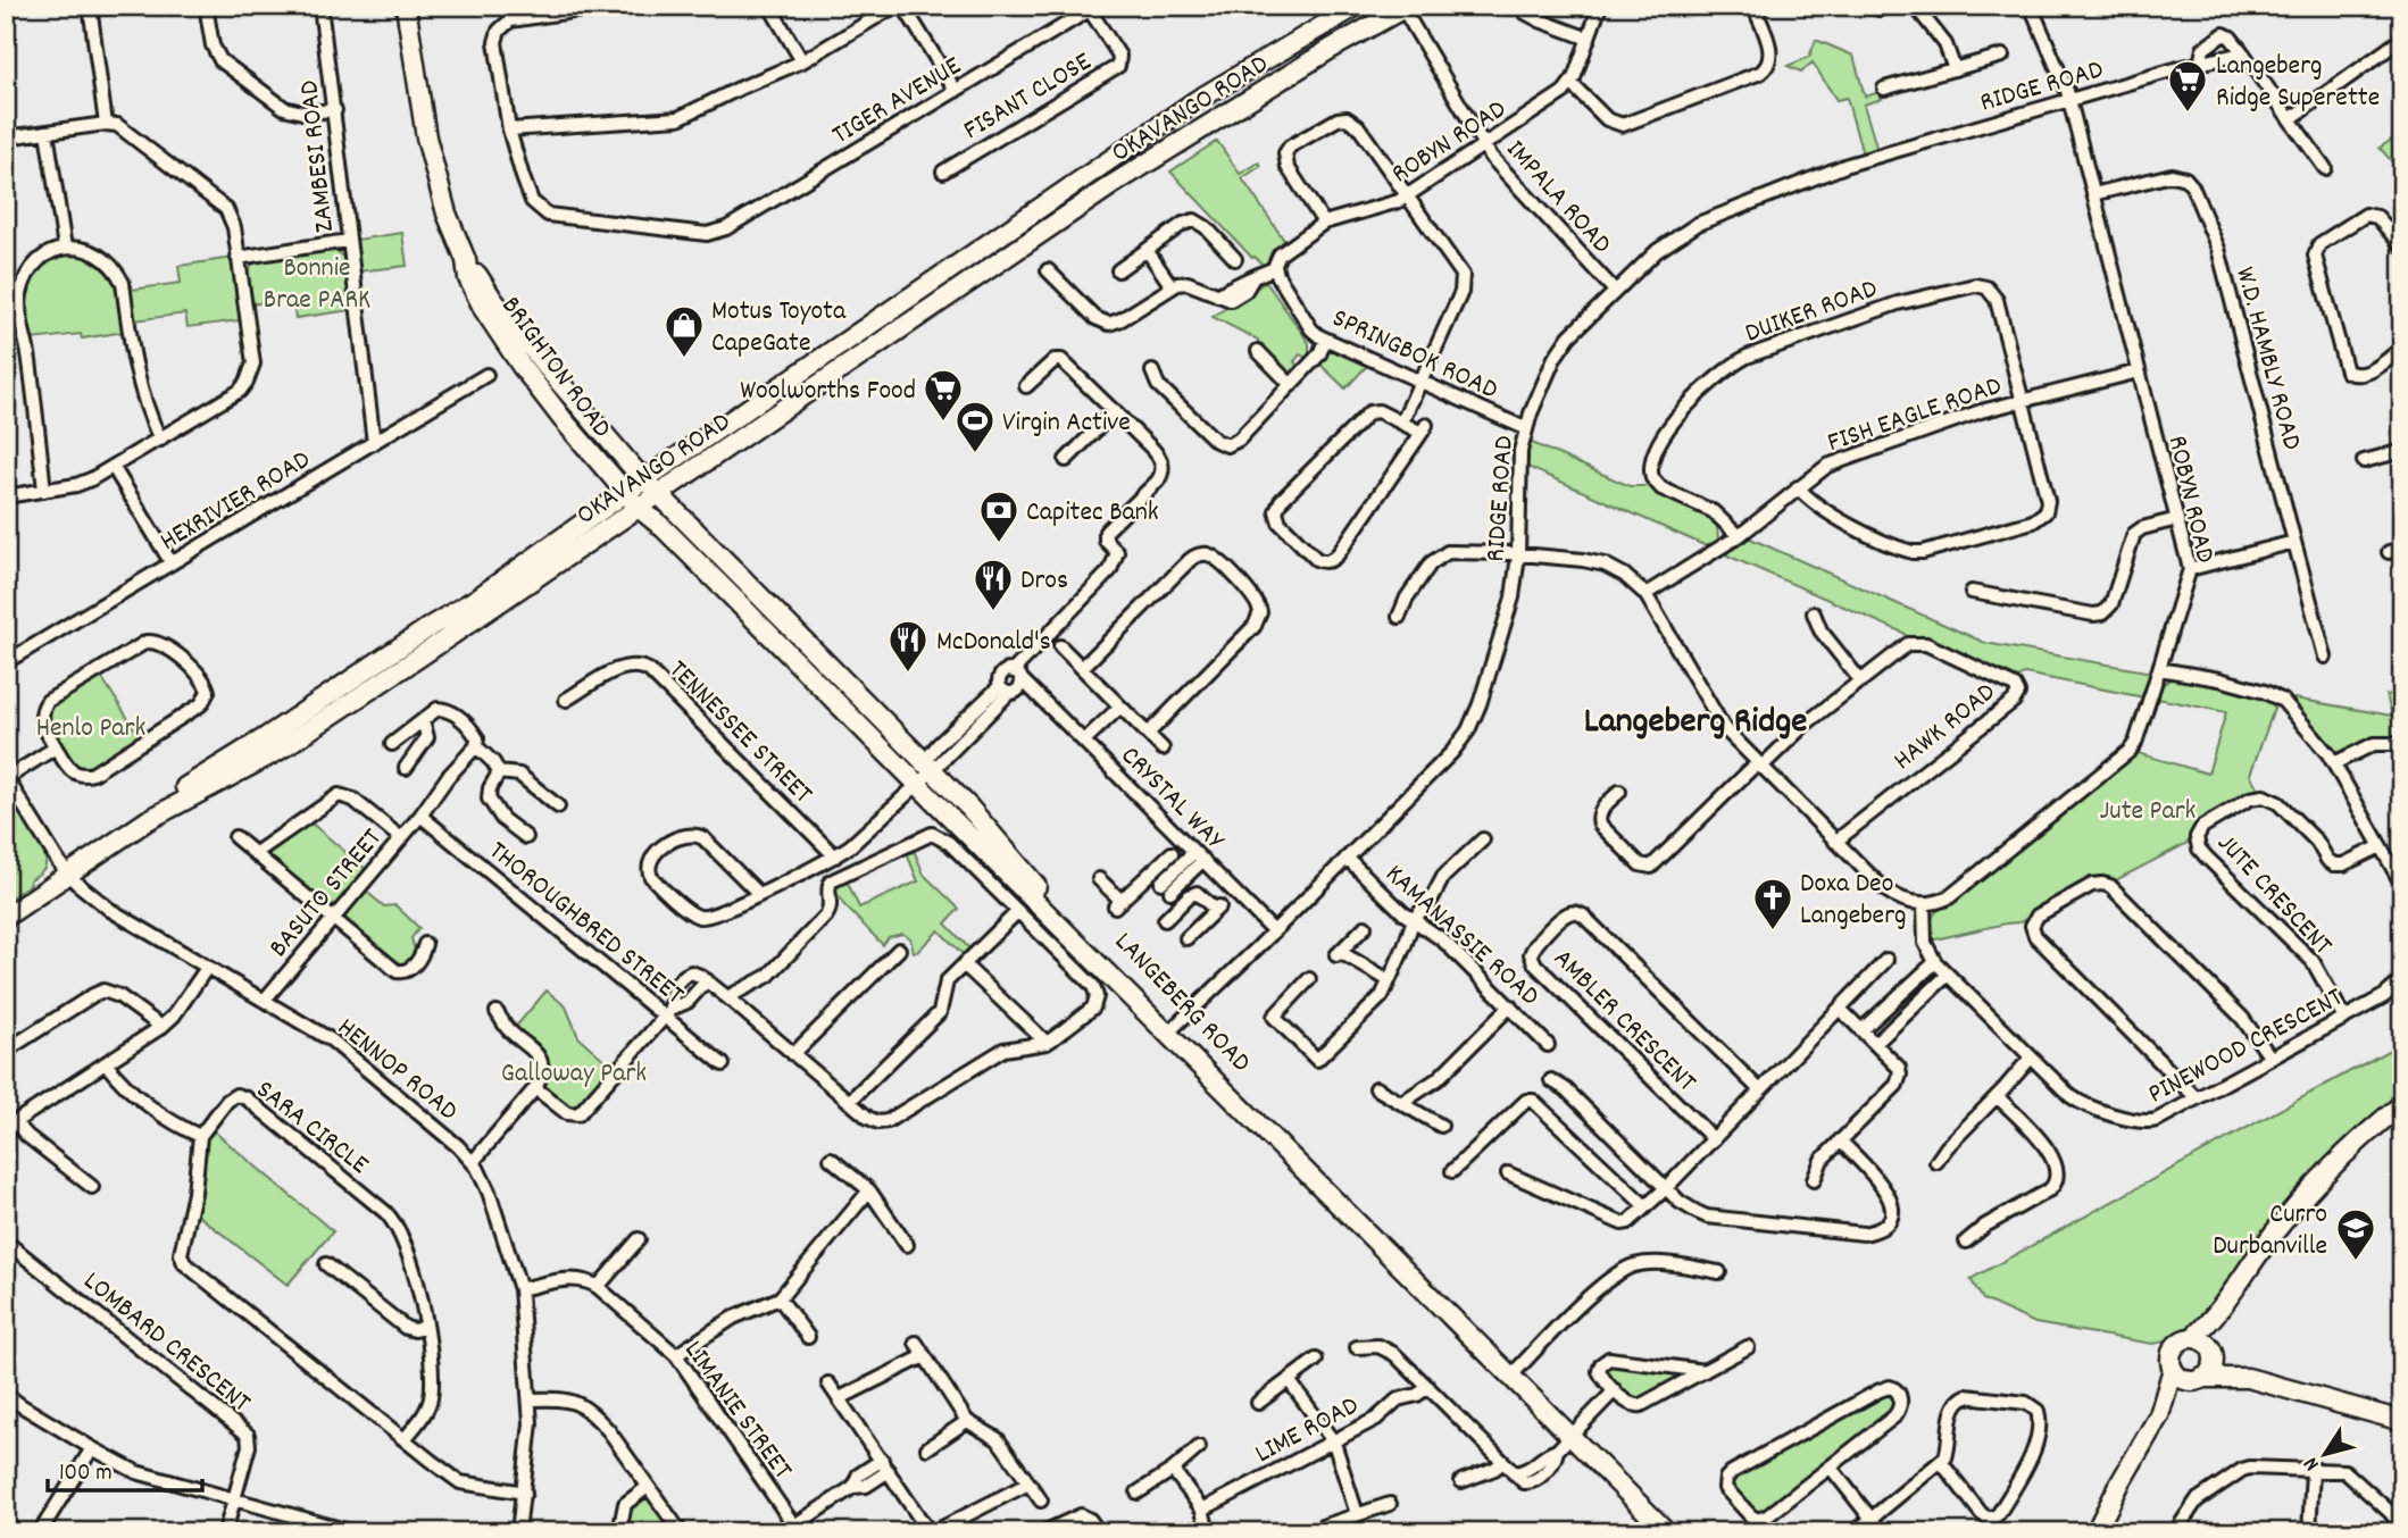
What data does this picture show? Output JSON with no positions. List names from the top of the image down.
{
  "streets": {
    "main road": ["OKAVANGO ROAD", "BRIGHTON ROAD", "LANGEBERG ROAD"],
    "street": [
      "RIDGE ROAD",
      "FISANT CLOSE",
      "TIGER AVENUE",
      "ROBYN ROAD",
      "ZAMBESI ROAD",
      "IMPALA ROAD",
      "DUIKER ROAD",
      "SPRINGBOK ROAD",
      "W.D. HAMBLY ROAD",
      "FISH EAGLE ROAD",
      "HEXRIVIER ROAD",
      "HAWK ROAD",
      "TENNESSEE STREET",
      "CRYSTAL WAY",
      "BASUTO STREET",
      "JUTE CRESCENT",
      "THOROUGHBRED STREET",
      "KAMANASSIE ROAD",
      "AMBLER CRESCENT",
      "PINEWOOD CRESCENT",
      "HENNOP ROAD",
      "SARA CIRCLE",
      "LOMBARD CRESCENT",
      "LIMANIE STREET",
      "LIME ROAD"
    ]
  },
  "crossings": [
    ["RIDGE ROAD", "ROBYN ROAD"],
    ["RIDGE ROAD", "IMPALA ROAD"],
    ["RIDGE ROAD", "SPRINGBOK ROAD"],
    ["RIDGE ROAD", "CRYSTAL WAY"],
    ["RIDGE ROAD", "KAMANASSIE ROAD"],
    ["RIDGE ROAD", "LANGEBERG ROAD"],
    ["FISANT CLOSE", "TIGER AVENUE"],
    ["OKAVANGO ROAD", "IMPALA ROAD"],
    ["OKAVANGO ROAD", "BRIGHTON ROAD"],
    ["OKAVANGO ROAD", "LANGEBERG ROAD"],
    ["OKAVANGO ROAD", "HENNOP ROAD"],
    ["ROBYN ROAD", "IMPALA ROAD"],
    ["ROBYN ROAD", "SPRINGBOK ROAD"],
    ["ROBYN ROAD", "W.D. HAMBLY ROAD"],
    ["ROBYN ROAD", "FISH EAGLE ROAD"],
    ["ROBYN ROAD", "PINEWOOD CRESCENT"],
    ["ZAMBESI ROAD", "HEXRIVIER ROAD"],
    ["DUIKER ROAD", "FISH EAGLE ROAD"],
    ["BRIGHTON ROAD", "LANGEBERG ROAD"],
    ["BASUTO STREET", "THOROUGHBRED STREET"],
    ["BASUTO STREET", "HENNOP ROAD"],
    ["JUTE CRESCENT", "PINEWOOD CRESCENT"]
  ],
  "districts": ["Langeberg Ridge"],
  "parks": [
    "Bonnie Brae PARK",
    "Henlo Park",
    "Jute Park",
    "Galloway Park"
  ],
  "places": {
    "supermarket": ["Langeberg Ridge Superette", "Woolworths Food"],
    "shop": ["Motus Toyota CapeGate"],
    "sports": ["Virgin Active"],
    "bank": ["Capitec Bank"],
    "restaurant": ["Dros", "McDonald's"],
    "church": ["Doxa Deo Langeberg"],
    "school or university": ["Curro Durbanville"]
  },
  "scale_bar": "100 m",
  "north": "bottom left"
}
